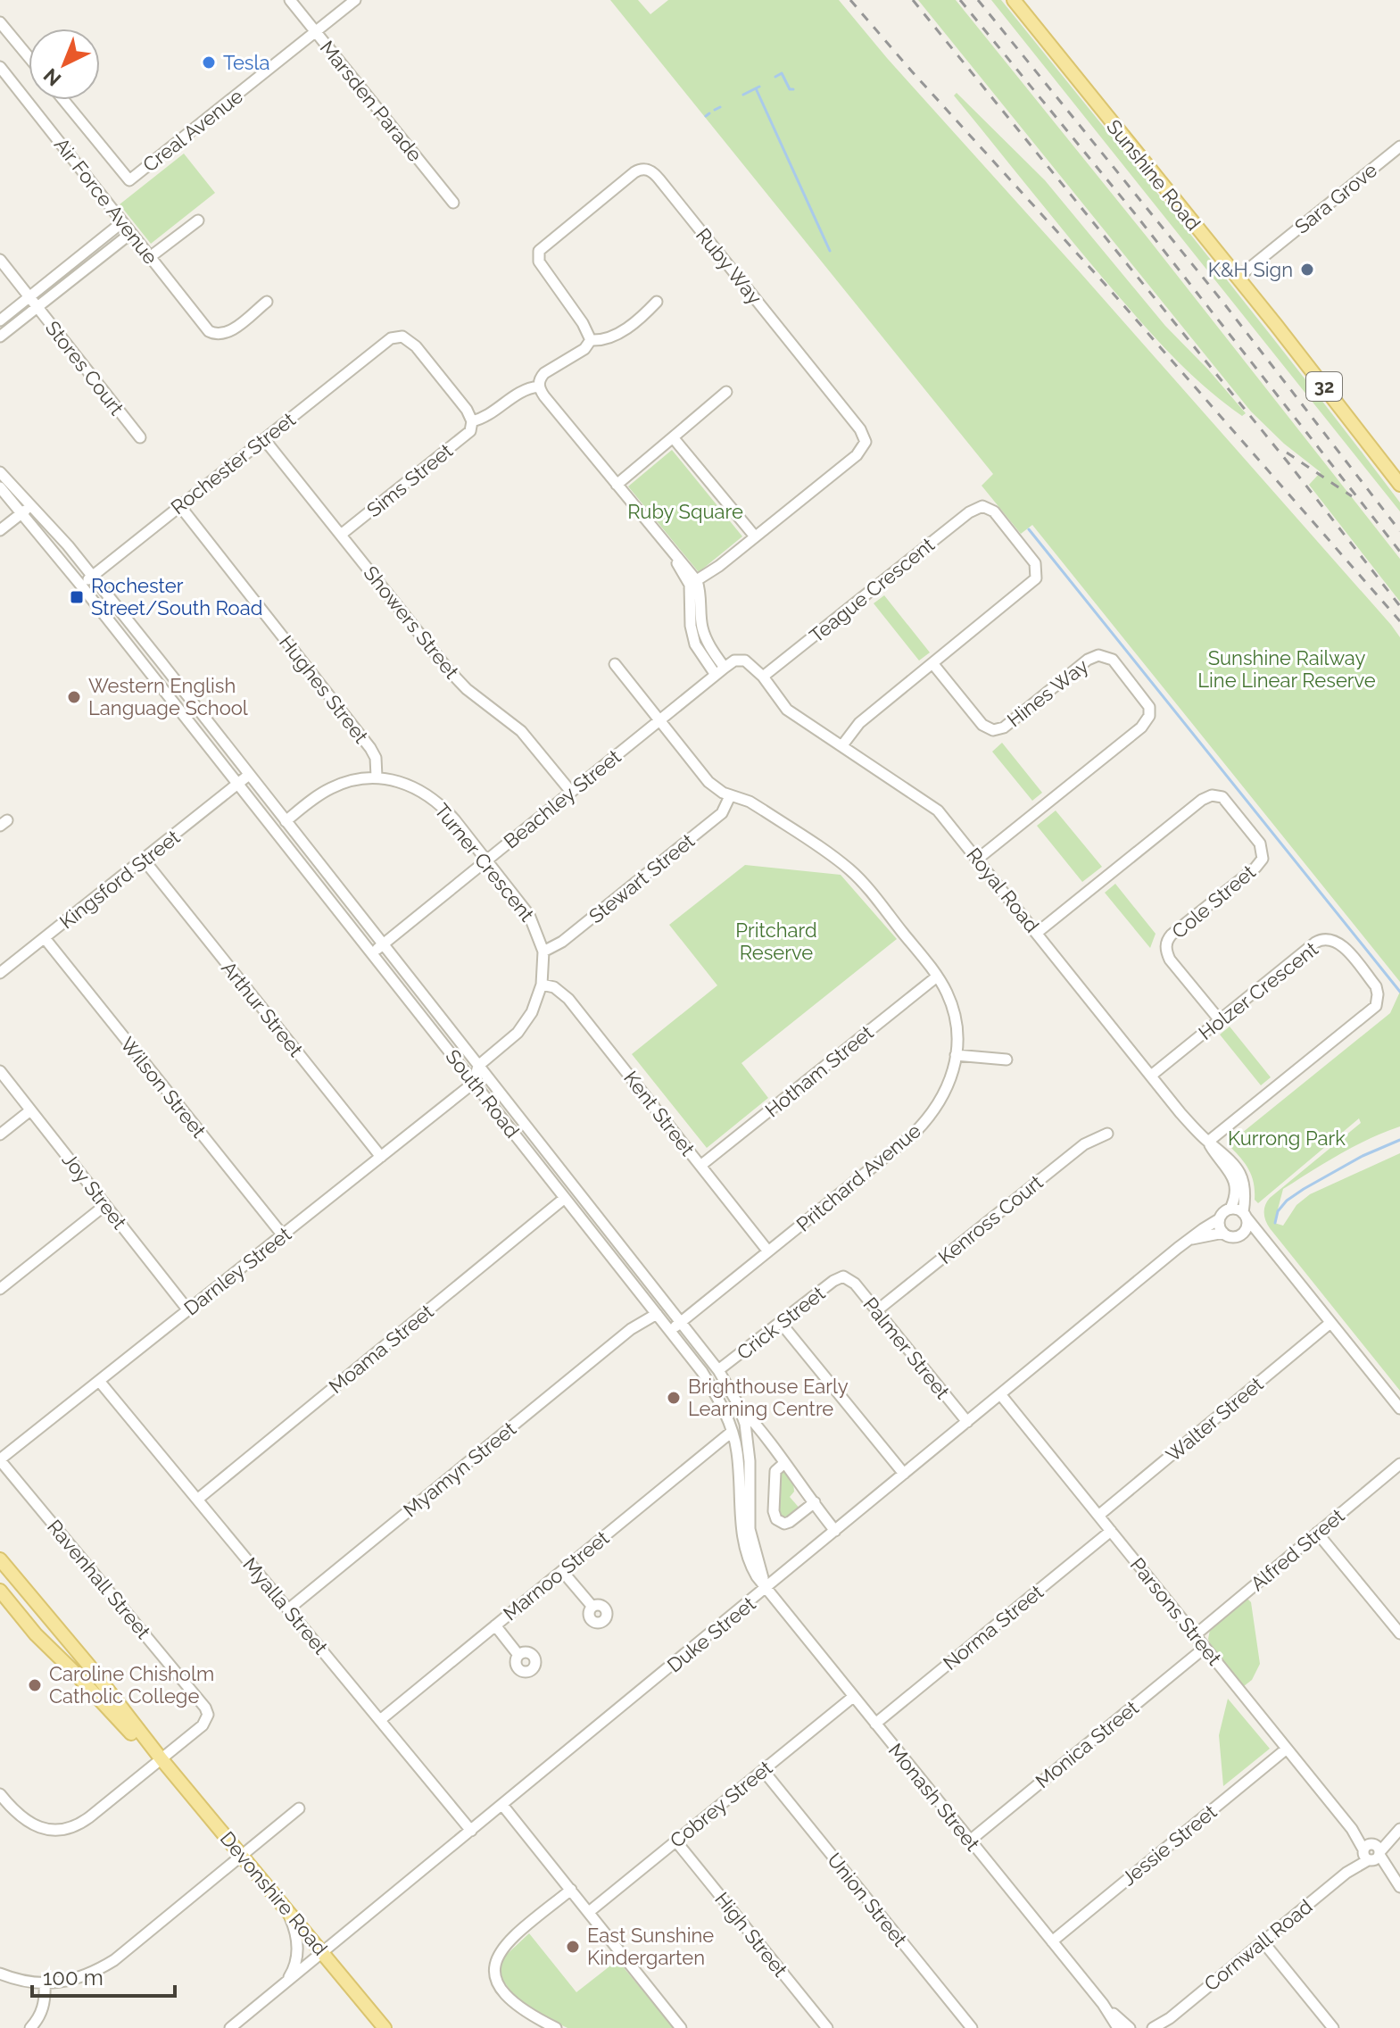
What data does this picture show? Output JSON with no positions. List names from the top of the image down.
{
  "streets": {
    "main road": ["Sunshine Road", "32", "Devonshire Road"],
    "street": [
      "Marsden Parade",
      "Creal Avenue",
      "Sara Grove",
      "Air Force Avenue",
      "Ruby Way",
      "Stores Court",
      "Rochester Street",
      "Sims Street",
      "Teague Crescent",
      "Showers Street",
      "Hughes Street",
      "Hines Way",
      "Beachley Street",
      "Turner Crescent",
      "Stewart Street",
      "Kingsford Street",
      "Royal Road",
      "Cole Street",
      "Holzer Crescent",
      "Arthur Street",
      "Hotham Street",
      "Wilson Street",
      "South Road",
      "Kent Street",
      "Pritchard Avenue",
      "Joy Street",
      "Kenross Court",
      "Darnley Street",
      "Crick Street",
      "Palmer Street",
      "Moama Street",
      "Walter Street",
      "Myamyn Street",
      "Alfred Street",
      "Marnoo Street",
      "Ravenhall Street",
      "Myalla Street",
      "Parsons Street",
      "Norma Street",
      "Duke Street",
      "Monica Street",
      "Monash Street",
      "Cobrey Street",
      "Jessie Street",
      "Union Street",
      "High Street",
      "Cornwall Road"
    ]
  },
  "crossings": [
    ["Marsden Parade", "Creal Avenue"],
    ["Sunshine Road", "Sara Grove"],
    ["Rochester Street", "Sims Street"],
    ["Rochester Street", "Showers Street"],
    ["Rochester Street", "Hughes Street"],
    ["Rochester Street", "South Road"],
    ["Sims Street", "Showers Street"],
    ["Teague Crescent", "Hines Way"],
    ["Teague Crescent", "Royal Road"],
    ["Showers Street", "Beachley Street"],
    ["Hughes Street", "Turner Crescent"],
    ["Hines Way", "Royal Road"],
    ["Beachley Street", "Turner Crescent"],
    ["Beachley Street", "Royal Road"],
    ["Beachley Street", "South Road"],
    ["Beachley Street", "Pritchard Avenue"],
    ["Turner Crescent", "Stewart Street"],
    ["Turner Crescent", "South Road"],
    ["Turner Crescent", "Kent Street"],
    ["Stewart Street", "Pritchard Avenue"],
    ["Kingsford Street", "Arthur Street"],
    ["Kingsford Street", "Wilson Street"],
    ["Kingsford Street", "South Road"],
    ["Royal Road", "Cole Street"],
    ["Royal Road", "Holzer Crescent"],
    ["Royal Road", "Duke Street"],
    ["Cole Street", "Holzer Crescent"],
    ["Arthur Street", "Darnley Street"],
    ["Hotham Street", "Kent Street"],
    ["Hotham Street", "Pritchard Avenue"],
    ["Wilson Street", "Darnley Street"],
    ["South Road", "Pritchard Avenue"],
    ["South Road", "Darnley Street"],
    ["South Road", "Crick Street"],
    ["South Road", "Moama Street"],
    ["South Road", "Myamyn Street"],
    ["South Road", "Marnoo Street"],
    ["South Road", "Duke Street"],
    ["South Road", "Monash Street"],
    ["Kent Street", "Pritchard Avenue"],
    ["Joy Street", "Darnley Street"],
    ["Kenross Court", "Palmer Street"],
    ["Darnley Street", "Ravenhall Street"],
    ["Darnley Street", "Myalla Street"],
    ["Crick Street", "Palmer Street"],
    ["Palmer Street", "Duke Street"],
    ["Moama Street", "Myalla Street"],
    ["Walter Street", "Parsons Street"],
    ["Myamyn Street", "Myalla Street"],
    ["Alfred Street", "Parsons Street"],
    ["Marnoo Street", "Myalla Street"],
    ["Ravenhall Street", "Devonshire Road"],
    ["Myalla Street", "Duke Street"],
    ["Parsons Street", "Norma Street"],
    ["Parsons Street", "Duke Street"],
    ["Parsons Street", "Monica Street"],
    ["Parsons Street", "Jessie Street"],
    ["Parsons Street", "Cornwall Road"],
    ["Norma Street", "Monash Street"],
    ["Duke Street", "Monash Street"],
    ["Duke Street", "Devonshire Road"],
    ["Monica Street", "Monash Street"],
    ["Monash Street", "Cobrey Street"],
    ["Monash Street", "Jessie Street"],
    ["Cobrey Street", "Union Street"],
    ["Cobrey Street", "High Street"]
  ],
  "parks": [
    "Ruby Square",
    "Sunshine Railway Line Linear Reserve",
    "Pritchard Reserve",
    "Kurrong Park"
  ],
  "places": {
    "other": [
      "Tesla",
      "K&H Sign",
      "Western English Language School",
      "Brighthouse Early Learning Centre",
      "Caroline Chisholm Catholic College",
      "East Sunshine Kindergarten"
    ],
    "transit": ["Rochester Street/South Road"]
  },
  "scale_bar": "100 m",
  "north": "bottom left"
}
